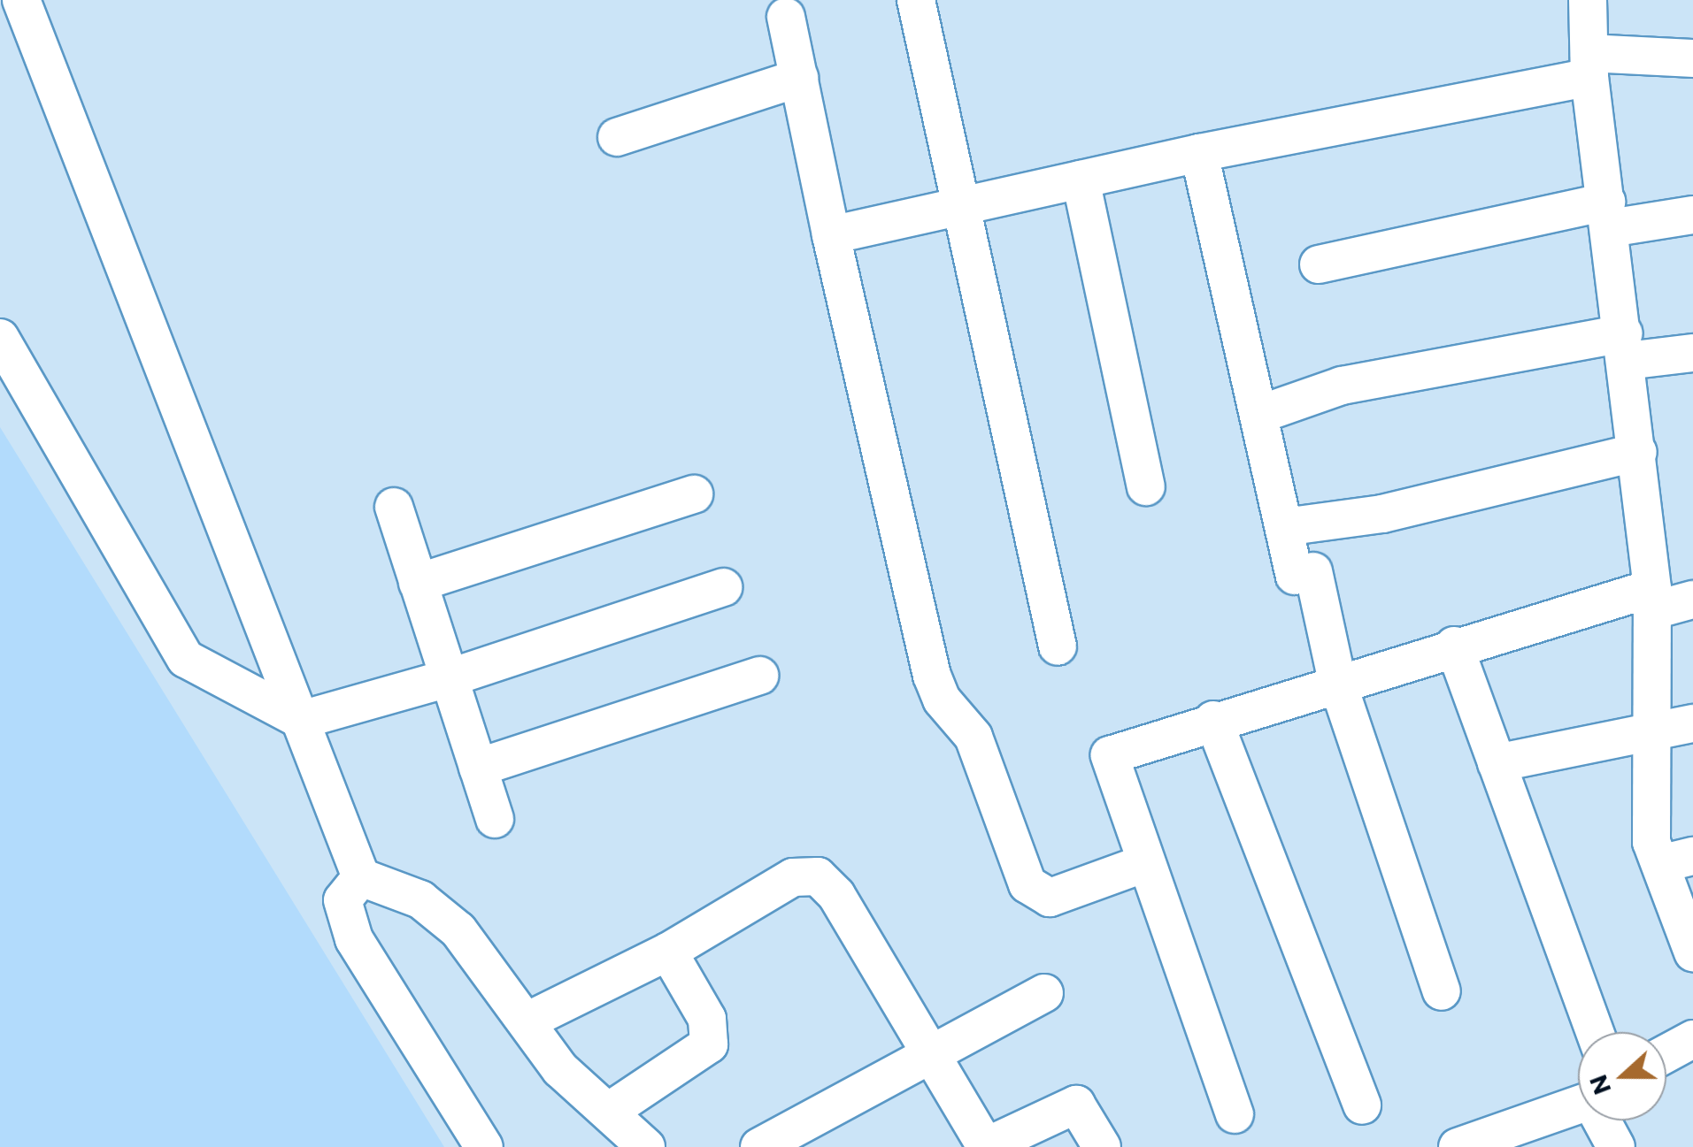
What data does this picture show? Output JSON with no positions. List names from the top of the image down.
{
  "north": "left"
}
